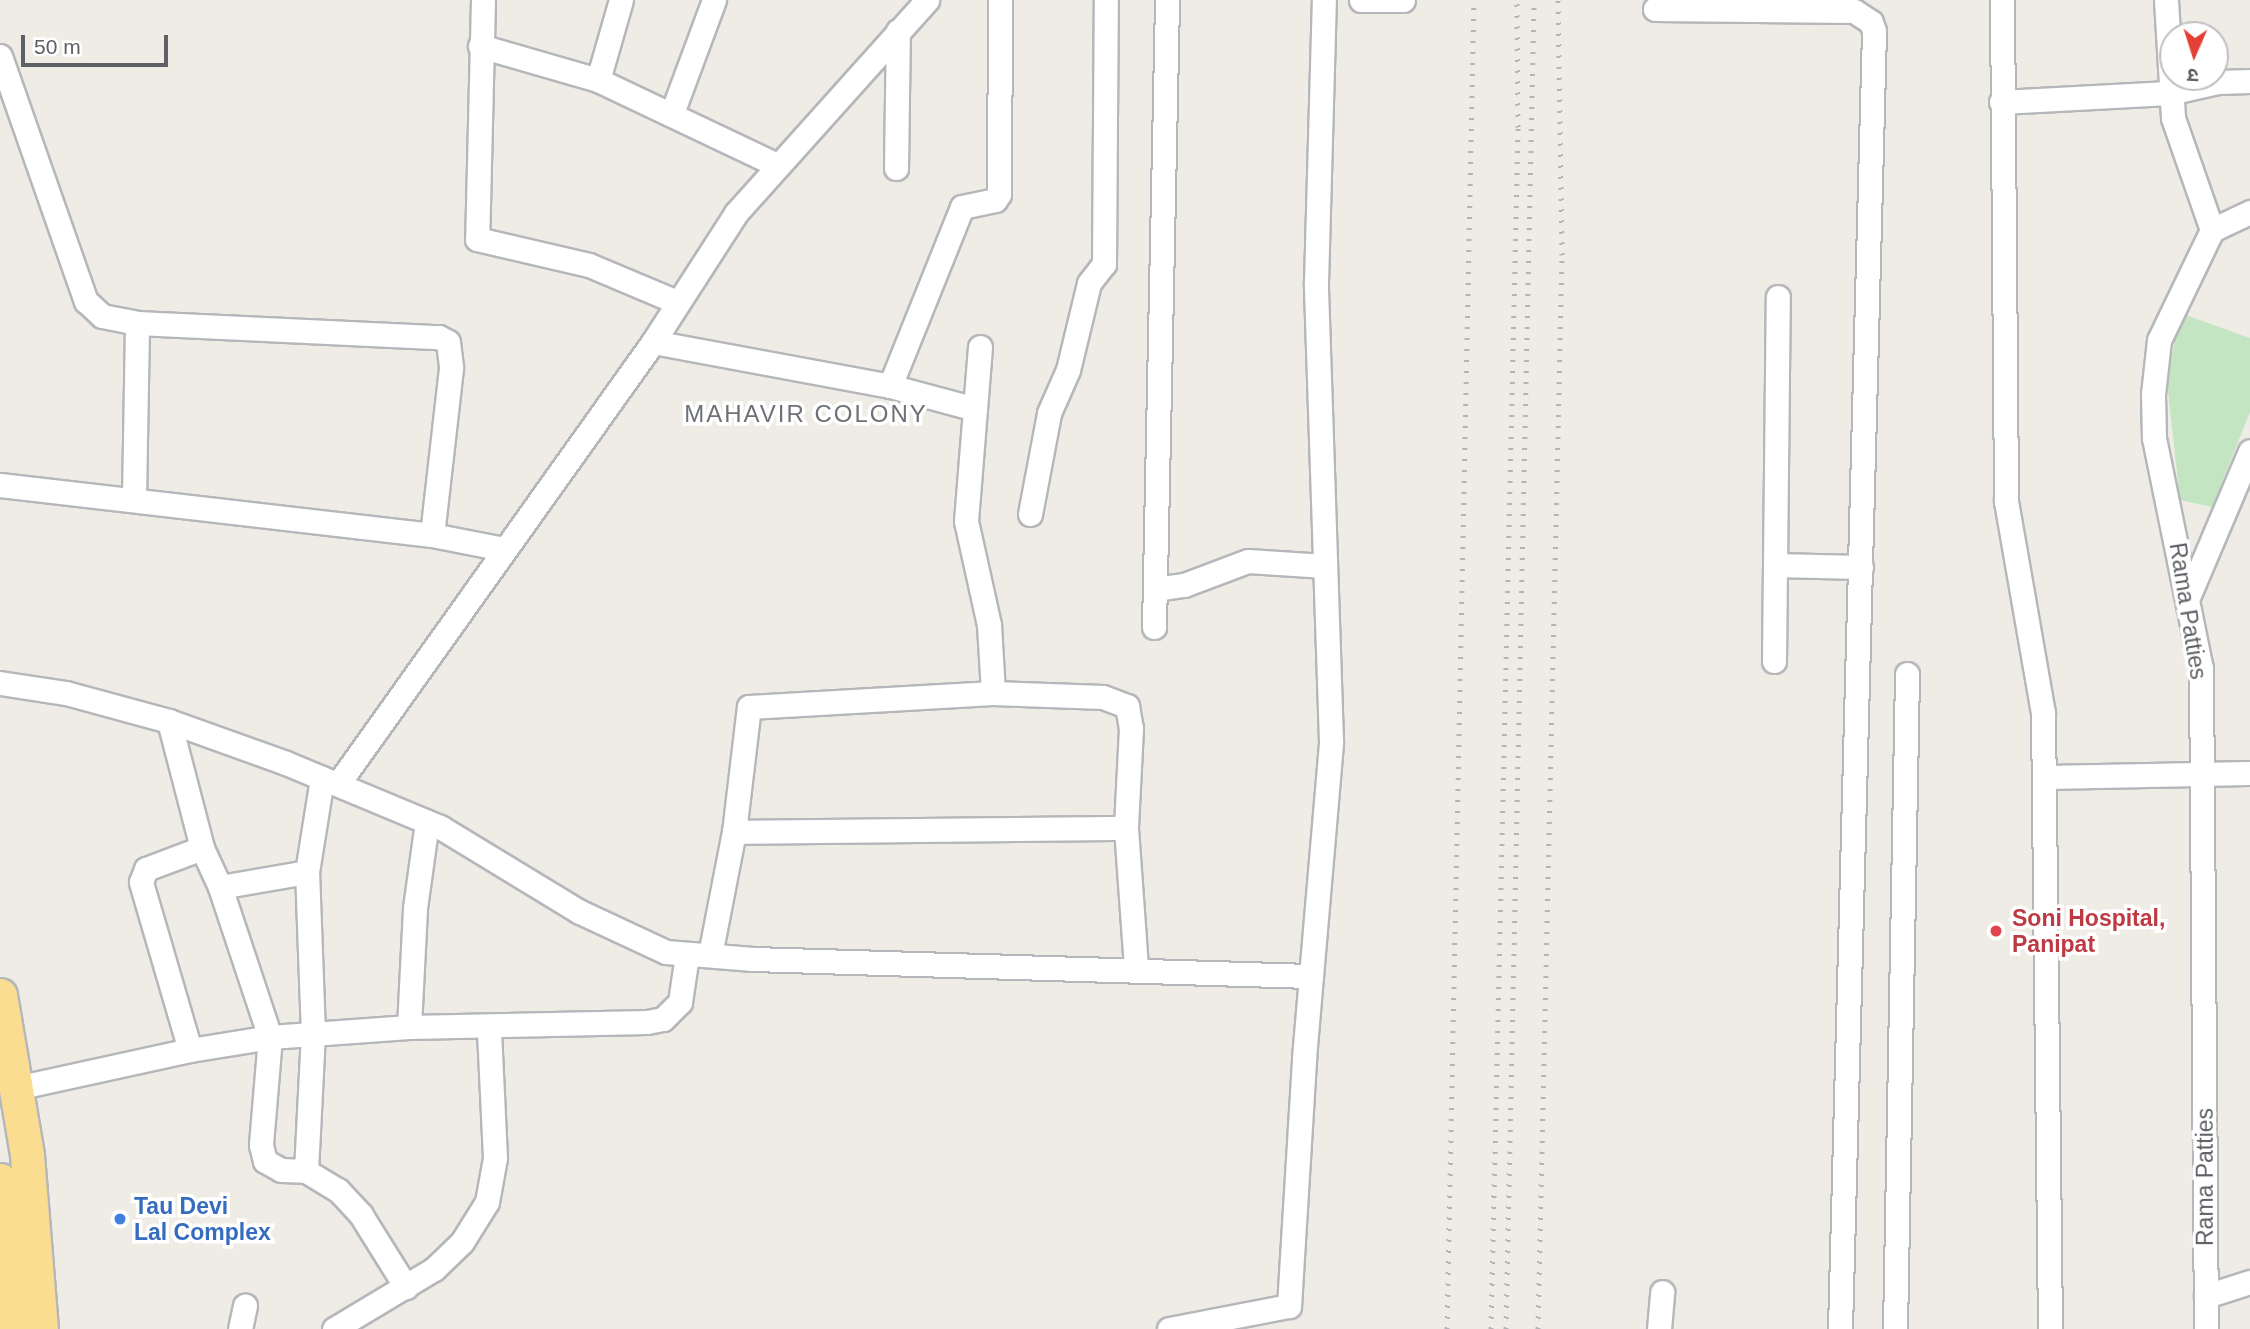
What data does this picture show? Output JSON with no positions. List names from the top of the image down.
{
  "streets": {
    "street": ["Rama Patties"]
  },
  "districts": ["MAHAVIR COLONY"],
  "places": ["Soni Hospital, Panipat", "Tau Devi Lal Complex"],
  "scale_bar": "50 m",
  "north": "bottom"
}
